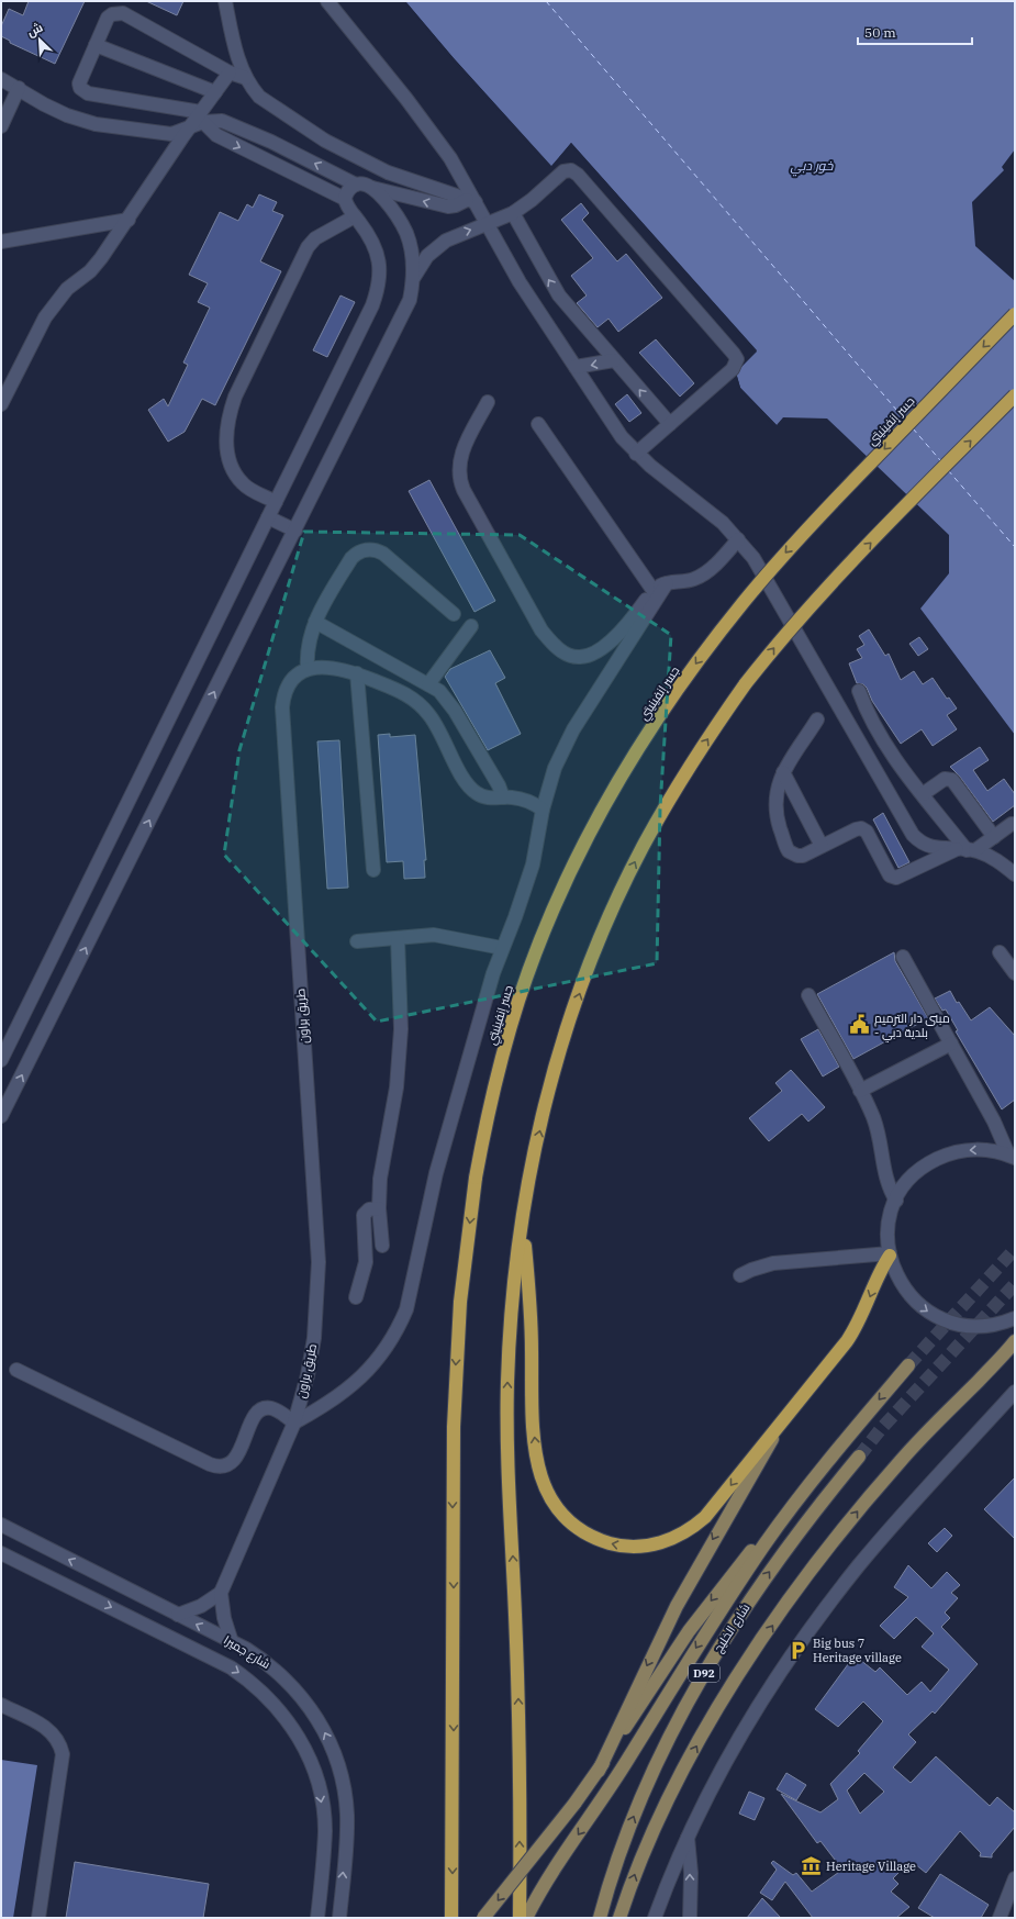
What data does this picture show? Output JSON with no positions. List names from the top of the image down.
{
  "streets": {
    "highway": ["جسر إنفينيتي"],
    "main road": ["شارع الخليج", "D92"],
    "street": ["طريق براون", "شارع جميرا"]
  },
  "water": ["خور دبي"],
  "places": {
    "public building": ["مبنى دار الترميم - بلدية دبي"],
    "parking": ["Big bus 7 Heritage village"],
    "museum": ["Heritage Village"]
  },
  "scale_bar": "50 m",
  "north": "top left"
}
